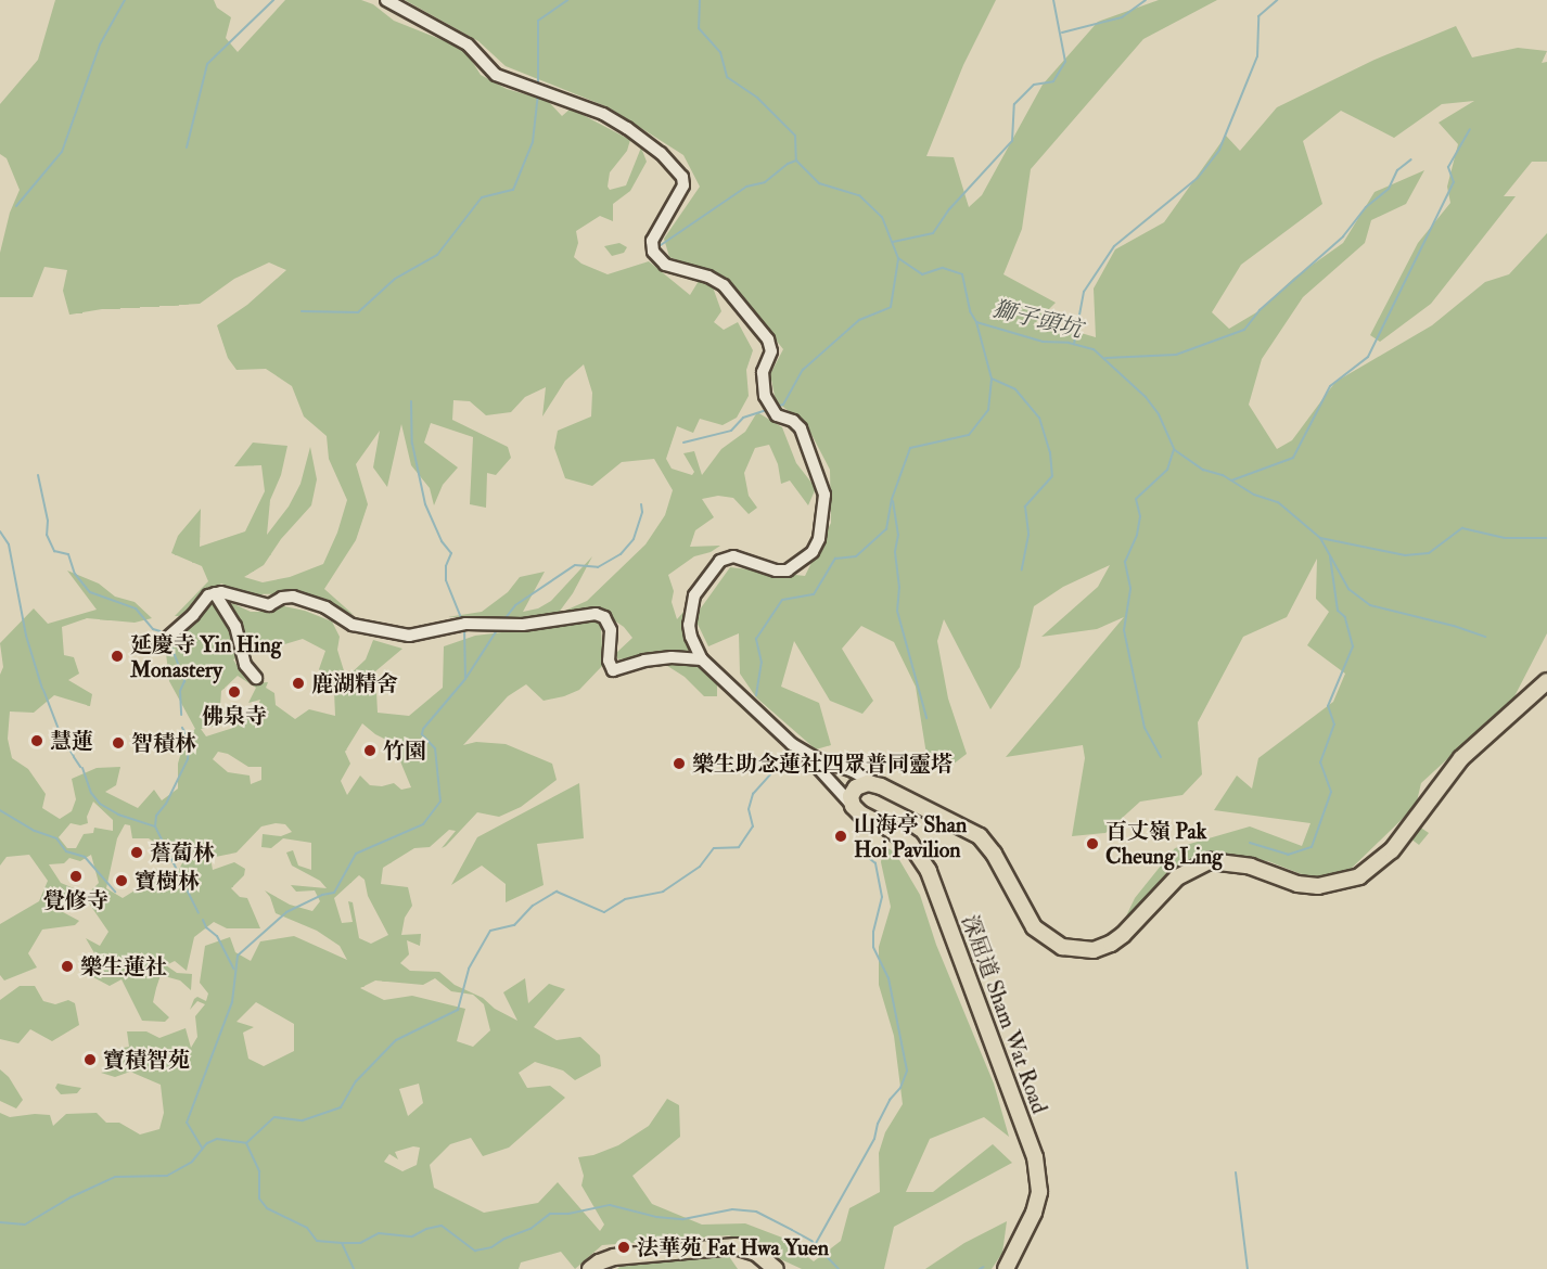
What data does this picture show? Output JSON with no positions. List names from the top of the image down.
{
  "streets": {
    "main road": ["深屈道 Sham Wat Road"]
  },
  "water": ["獅子頭坑"],
  "places": [
    "延慶寺 Yin Hing Monastery",
    "鹿湖精舍",
    "佛泉寺",
    "慧蓮",
    "智積林",
    "竹園",
    "樂生助念蓮社四眾普同靈塔",
    "山海亭 Shan Hoi Pavilion",
    "百丈嶺 Pak Cheung Ling",
    "薝蔔林",
    "覺修寺",
    "寶樹林",
    "樂生蓮社",
    "寶積智苑",
    "法華苑 Fat Hwa Yuen"
  ]
}
